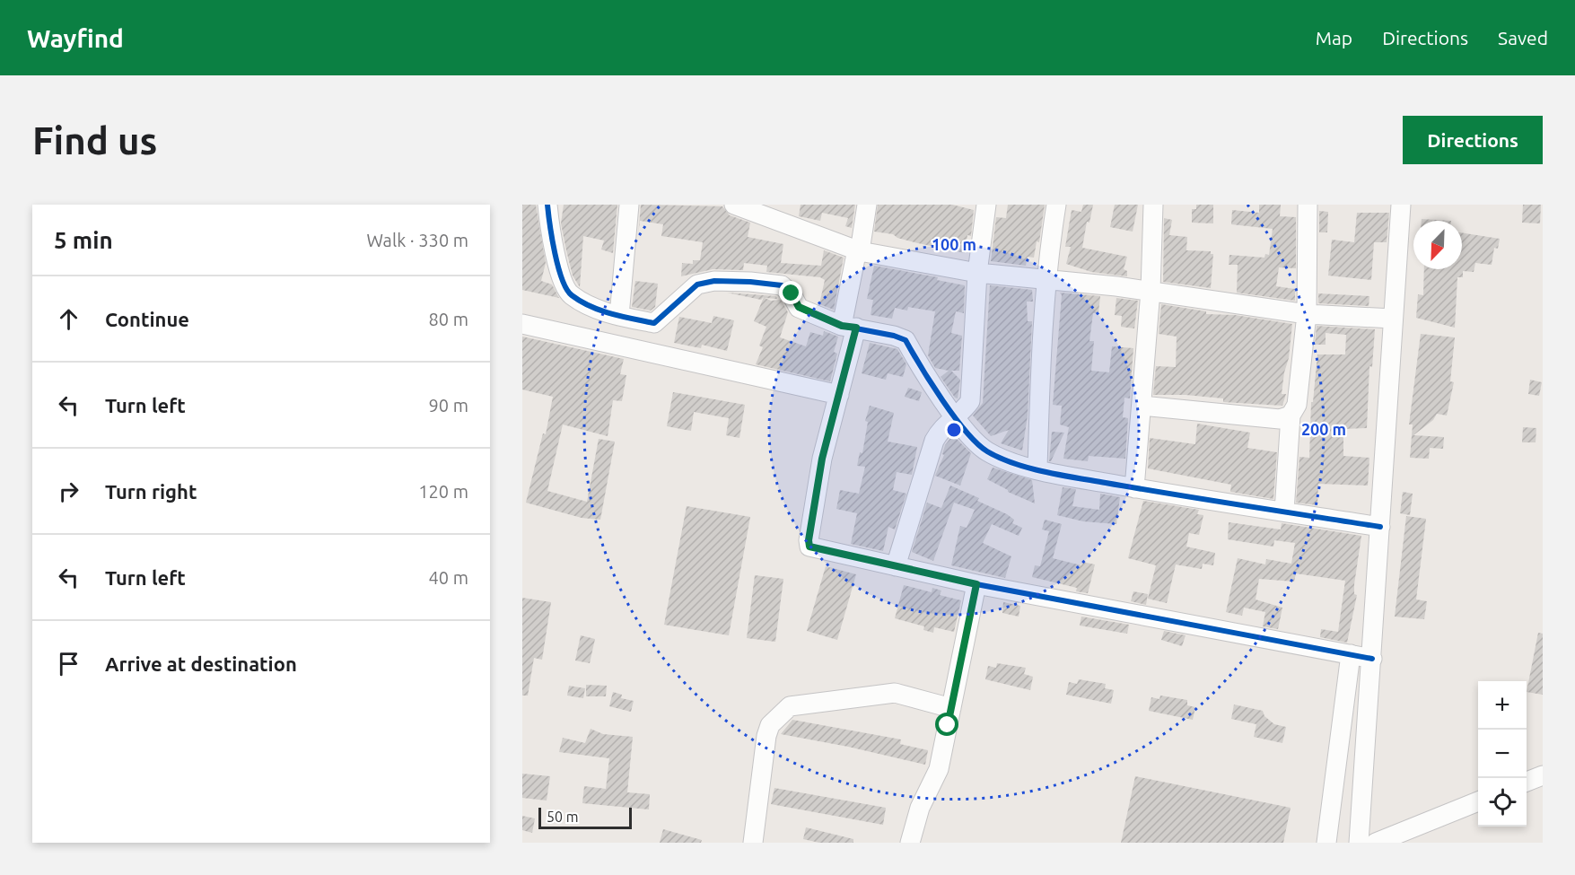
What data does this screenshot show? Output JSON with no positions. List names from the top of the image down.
{
  "scale_bar": "50 m",
  "north": "bottom left",
  "page": {
    "header": "Wayfind",
    "nav": ["Map", "Directions", "Saved"],
    "buttons": "Directions",
    "title": "Find us",
    "heading": ["5 min", "Walk · 330 m"],
    "list": [
      ["Continue", "80 m"],
      ["Turn left", "90 m"],
      ["Turn right", "120 m"],
      ["Turn left", "40 m"],
      "Arrive at destination"
    ],
    "map_buttons": ["+", "−"],
    "scale": "50 m"
  },
  "rings": ["100 m", "200 m"]
}
